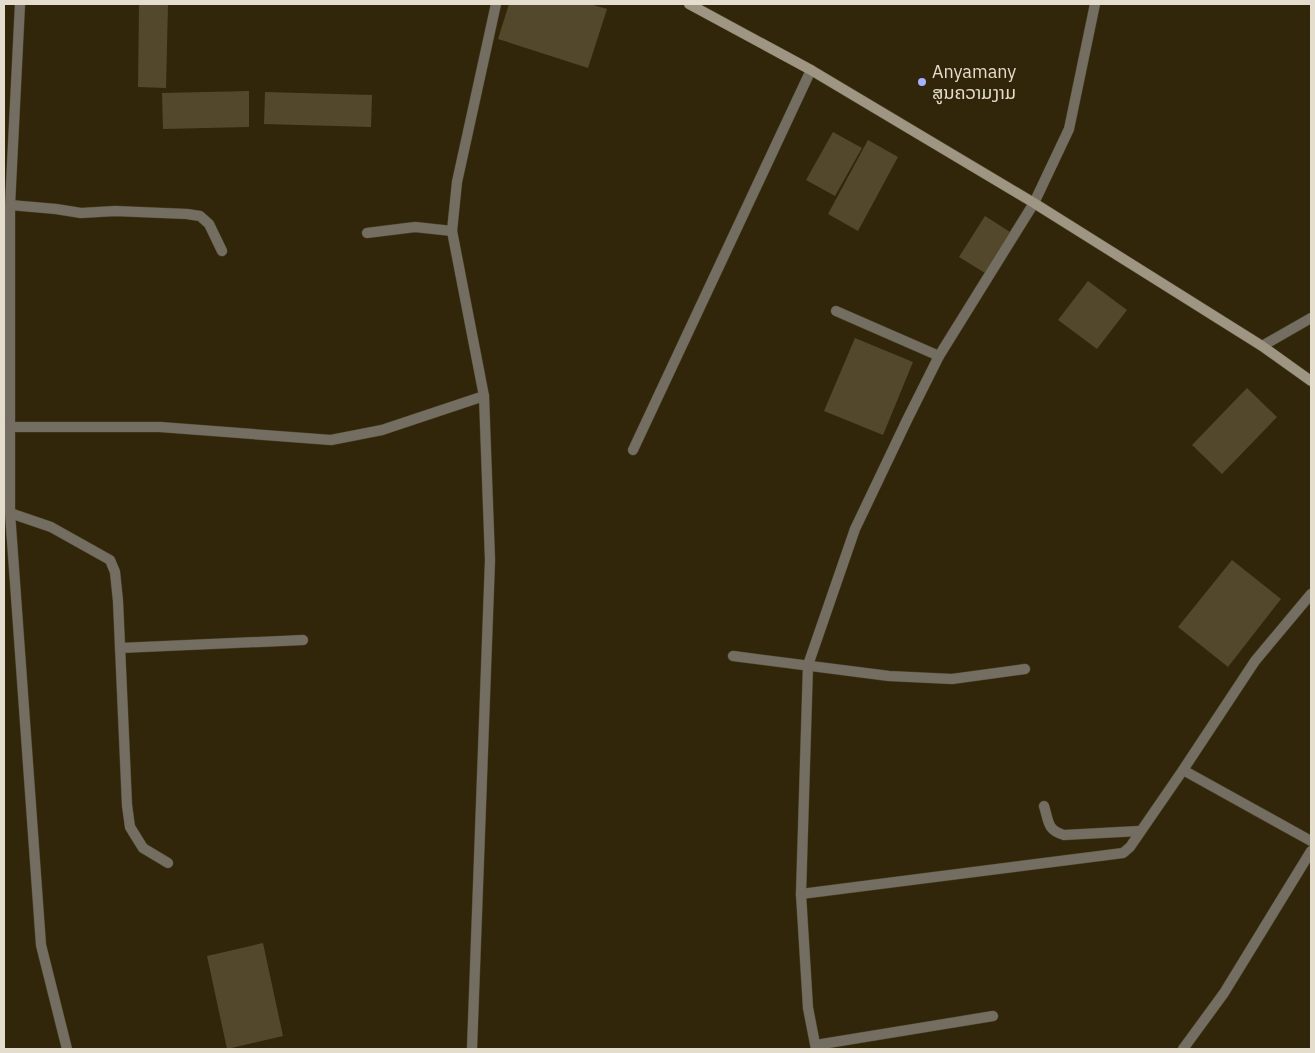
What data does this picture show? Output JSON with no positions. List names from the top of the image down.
{
  "places": ["Anyamany ສູນຄວາມງາມ"]
}
